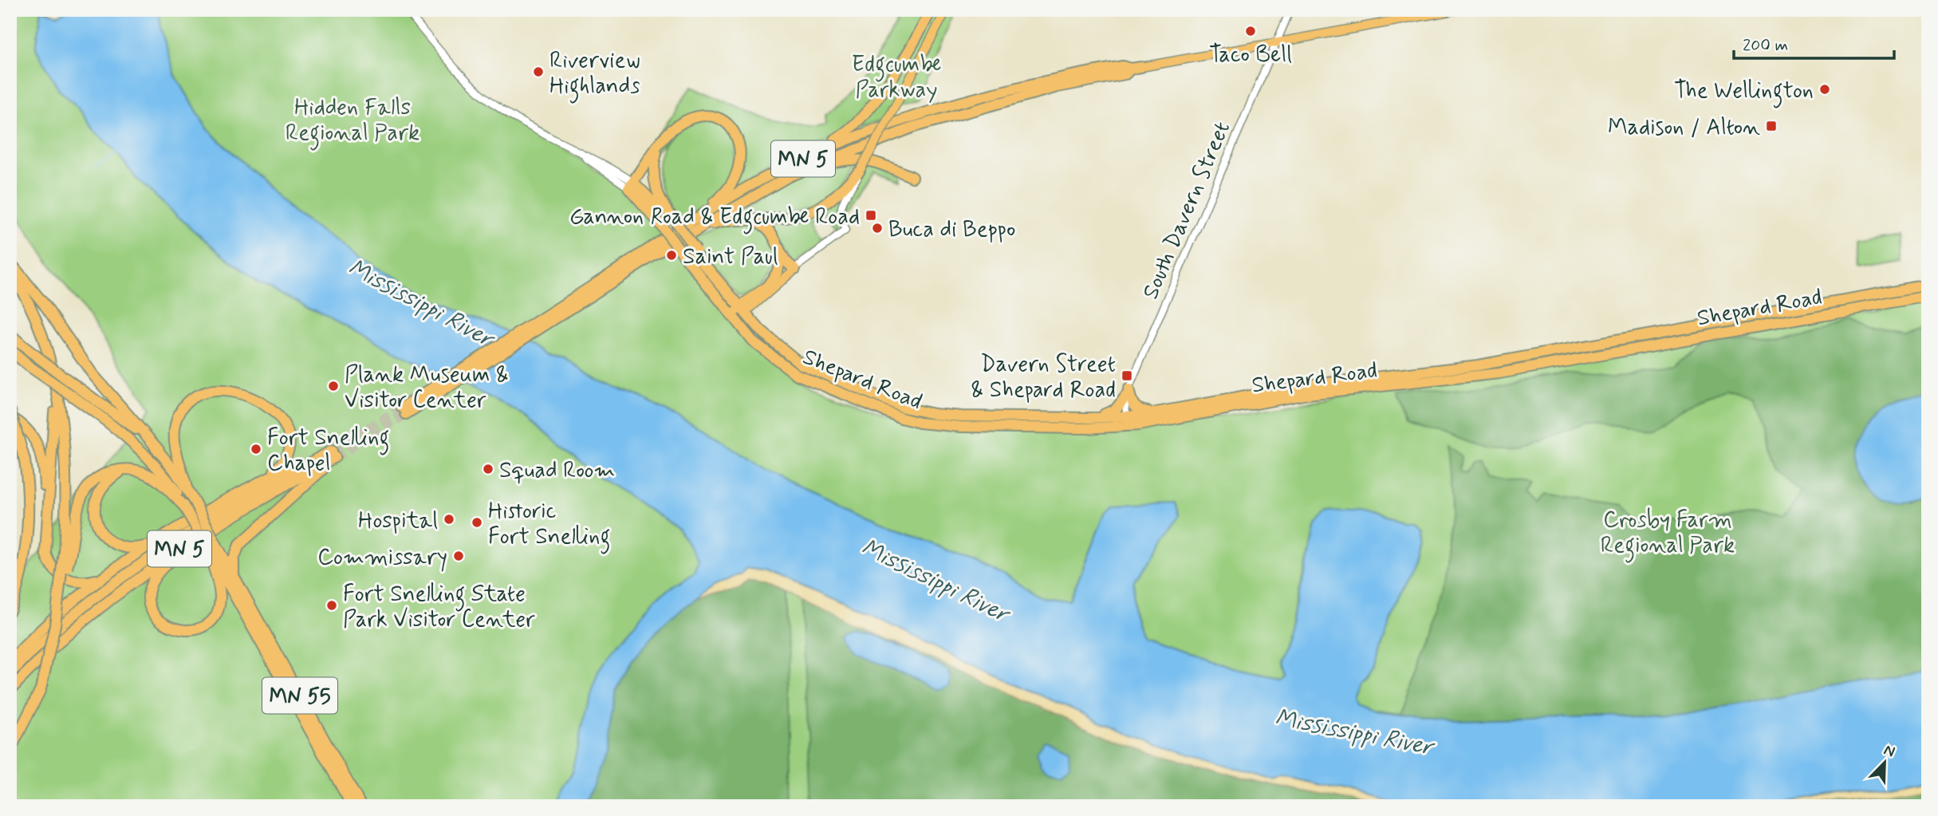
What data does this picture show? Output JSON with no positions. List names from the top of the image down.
{
  "streets": {
    "highway": ["MN 5", "Shepard Road", "MN 55"],
    "street": ["South Davern Street"]
  },
  "crossings": [
    ["MN 5", "South Davern Street"],
    ["South Davern Street", "Shepard Road"]
  ],
  "water": ["Mississippi River"],
  "parks": ["Edgcumbe Parkway", "Hidden Falls Regional Park", "Crosby Farm Regional Park"],
  "places": {
    "other": [
      "Taco Bell",
      "Riverview Highlands",
      "The Wellington",
      "Buca di Beppo",
      "Saint Paul",
      "Plank Museum & Visitor Center",
      "Fort Snelling Chapel",
      "Squad Room",
      "Hospital",
      "Historic Fort Snelling",
      "Commissary",
      "Fort Snelling State Park Visitor Center"
    ],
    "transit": ["Madison / Alton", "Gannon Road & Edgcumbe Road", "Davern Street & Shepard Road"]
  },
  "scale_bar": "200 m",
  "north": "top right"
}
